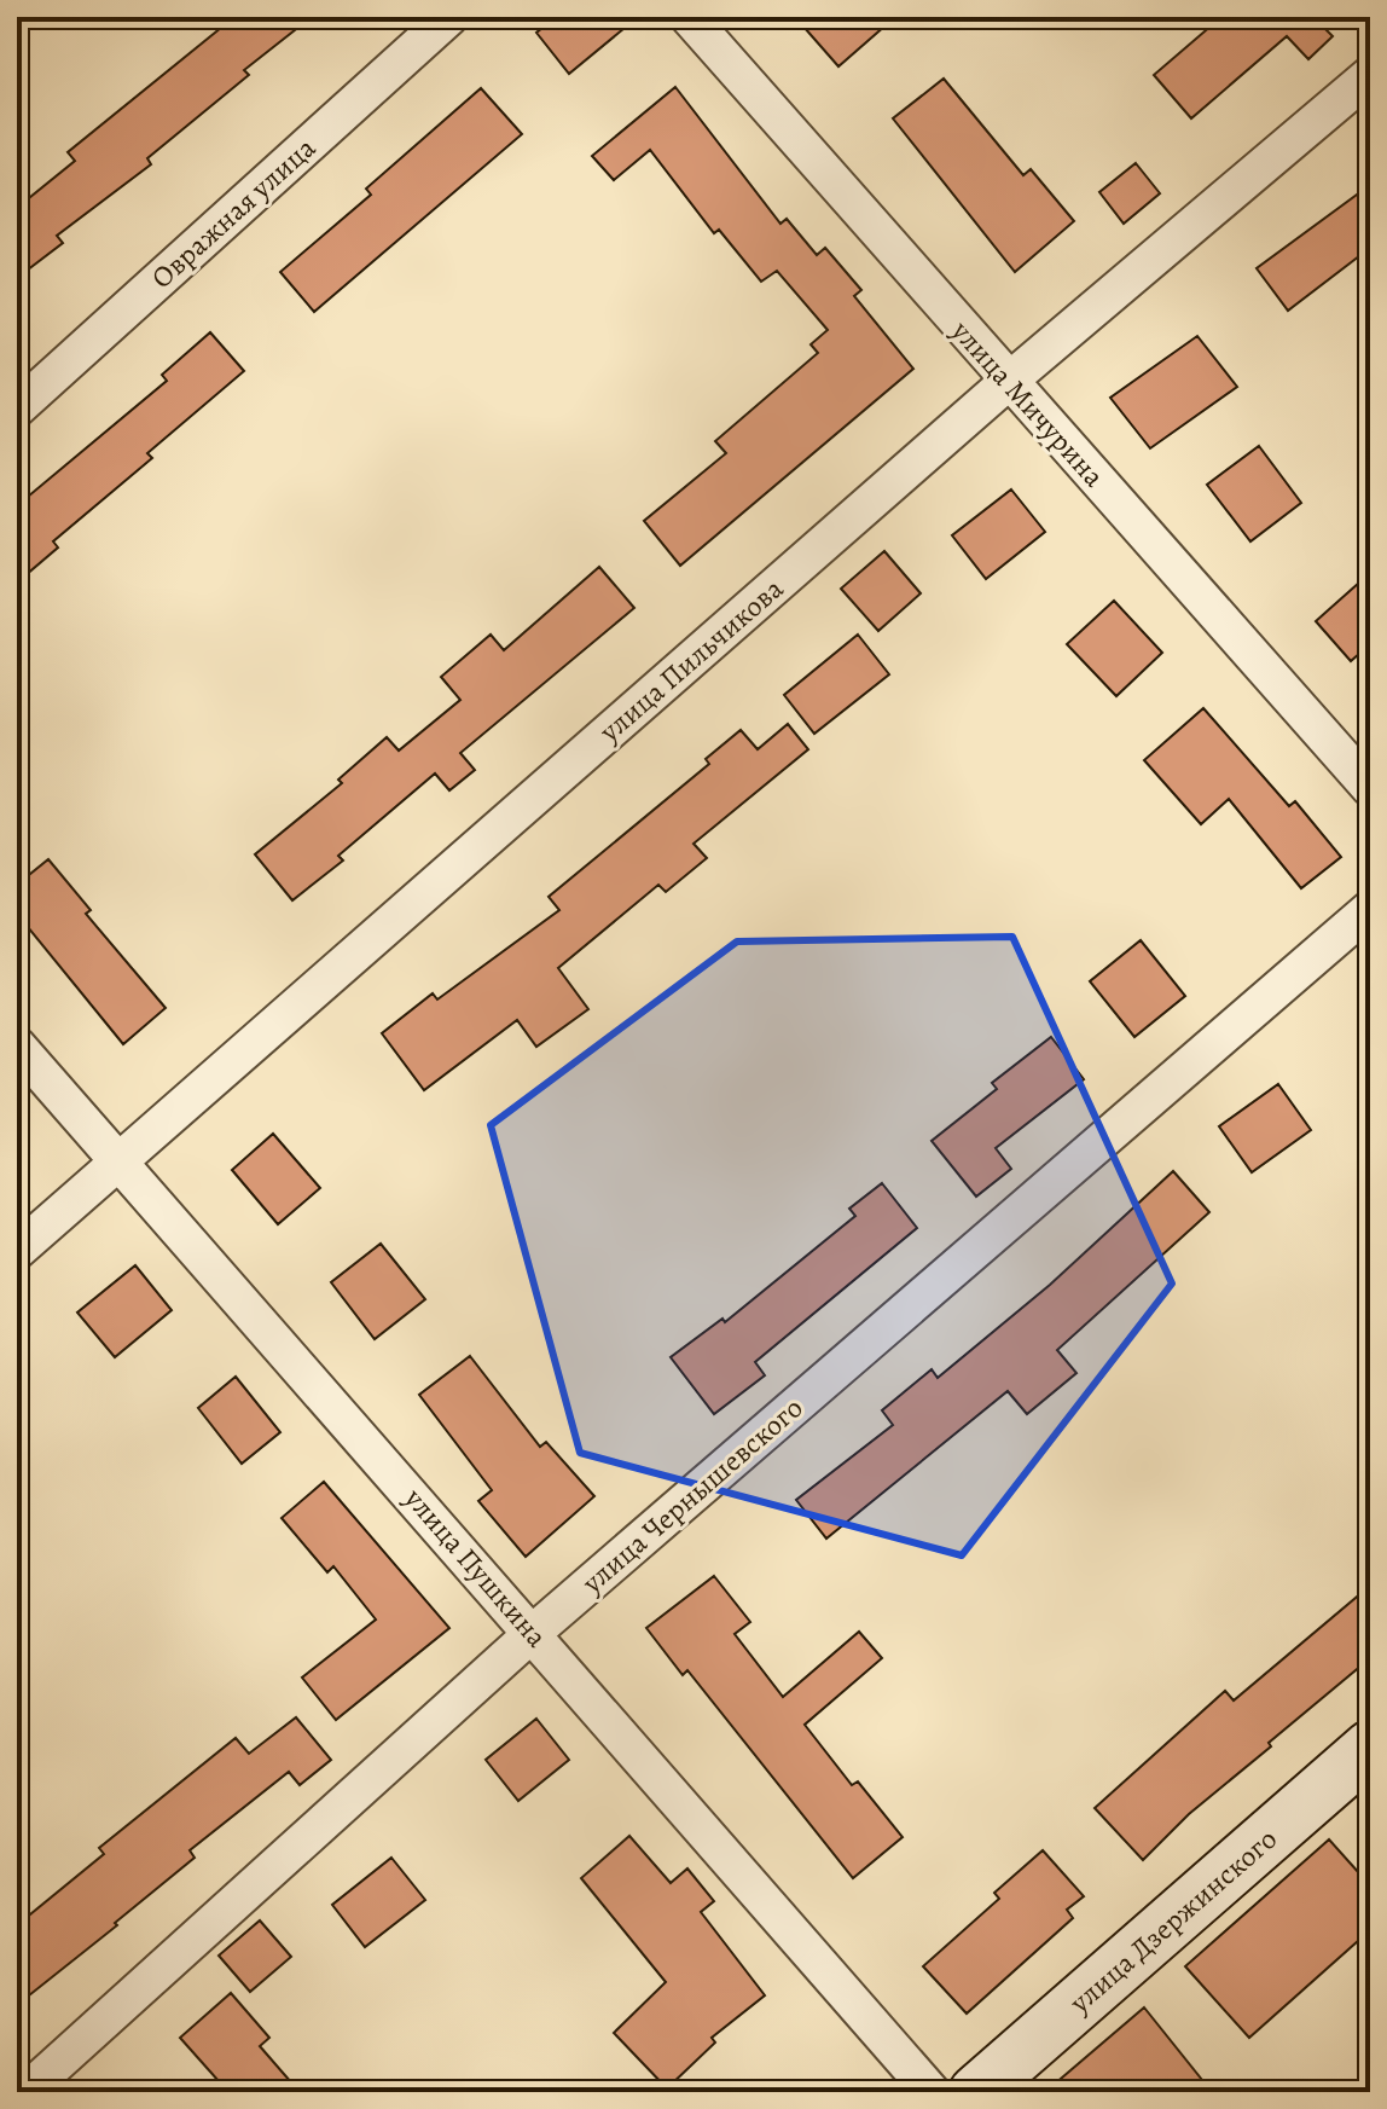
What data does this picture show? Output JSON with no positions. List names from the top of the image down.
{
  "streets": {
    "main road": ["улица Дзержинского"],
    "street": [
      "Овражная улица",
      "улица Мичурина",
      "улица Пильчикова",
      "улица Чернышевского",
      "улица Пушкина"
    ]
  },
  "crossings": [
    ["улица Мичурина", "улица Пильчикова"],
    ["улица Пильчикова", "улица Пушкина"],
    ["улица Чернышевского", "улица Пушкина"]
  ]
}
